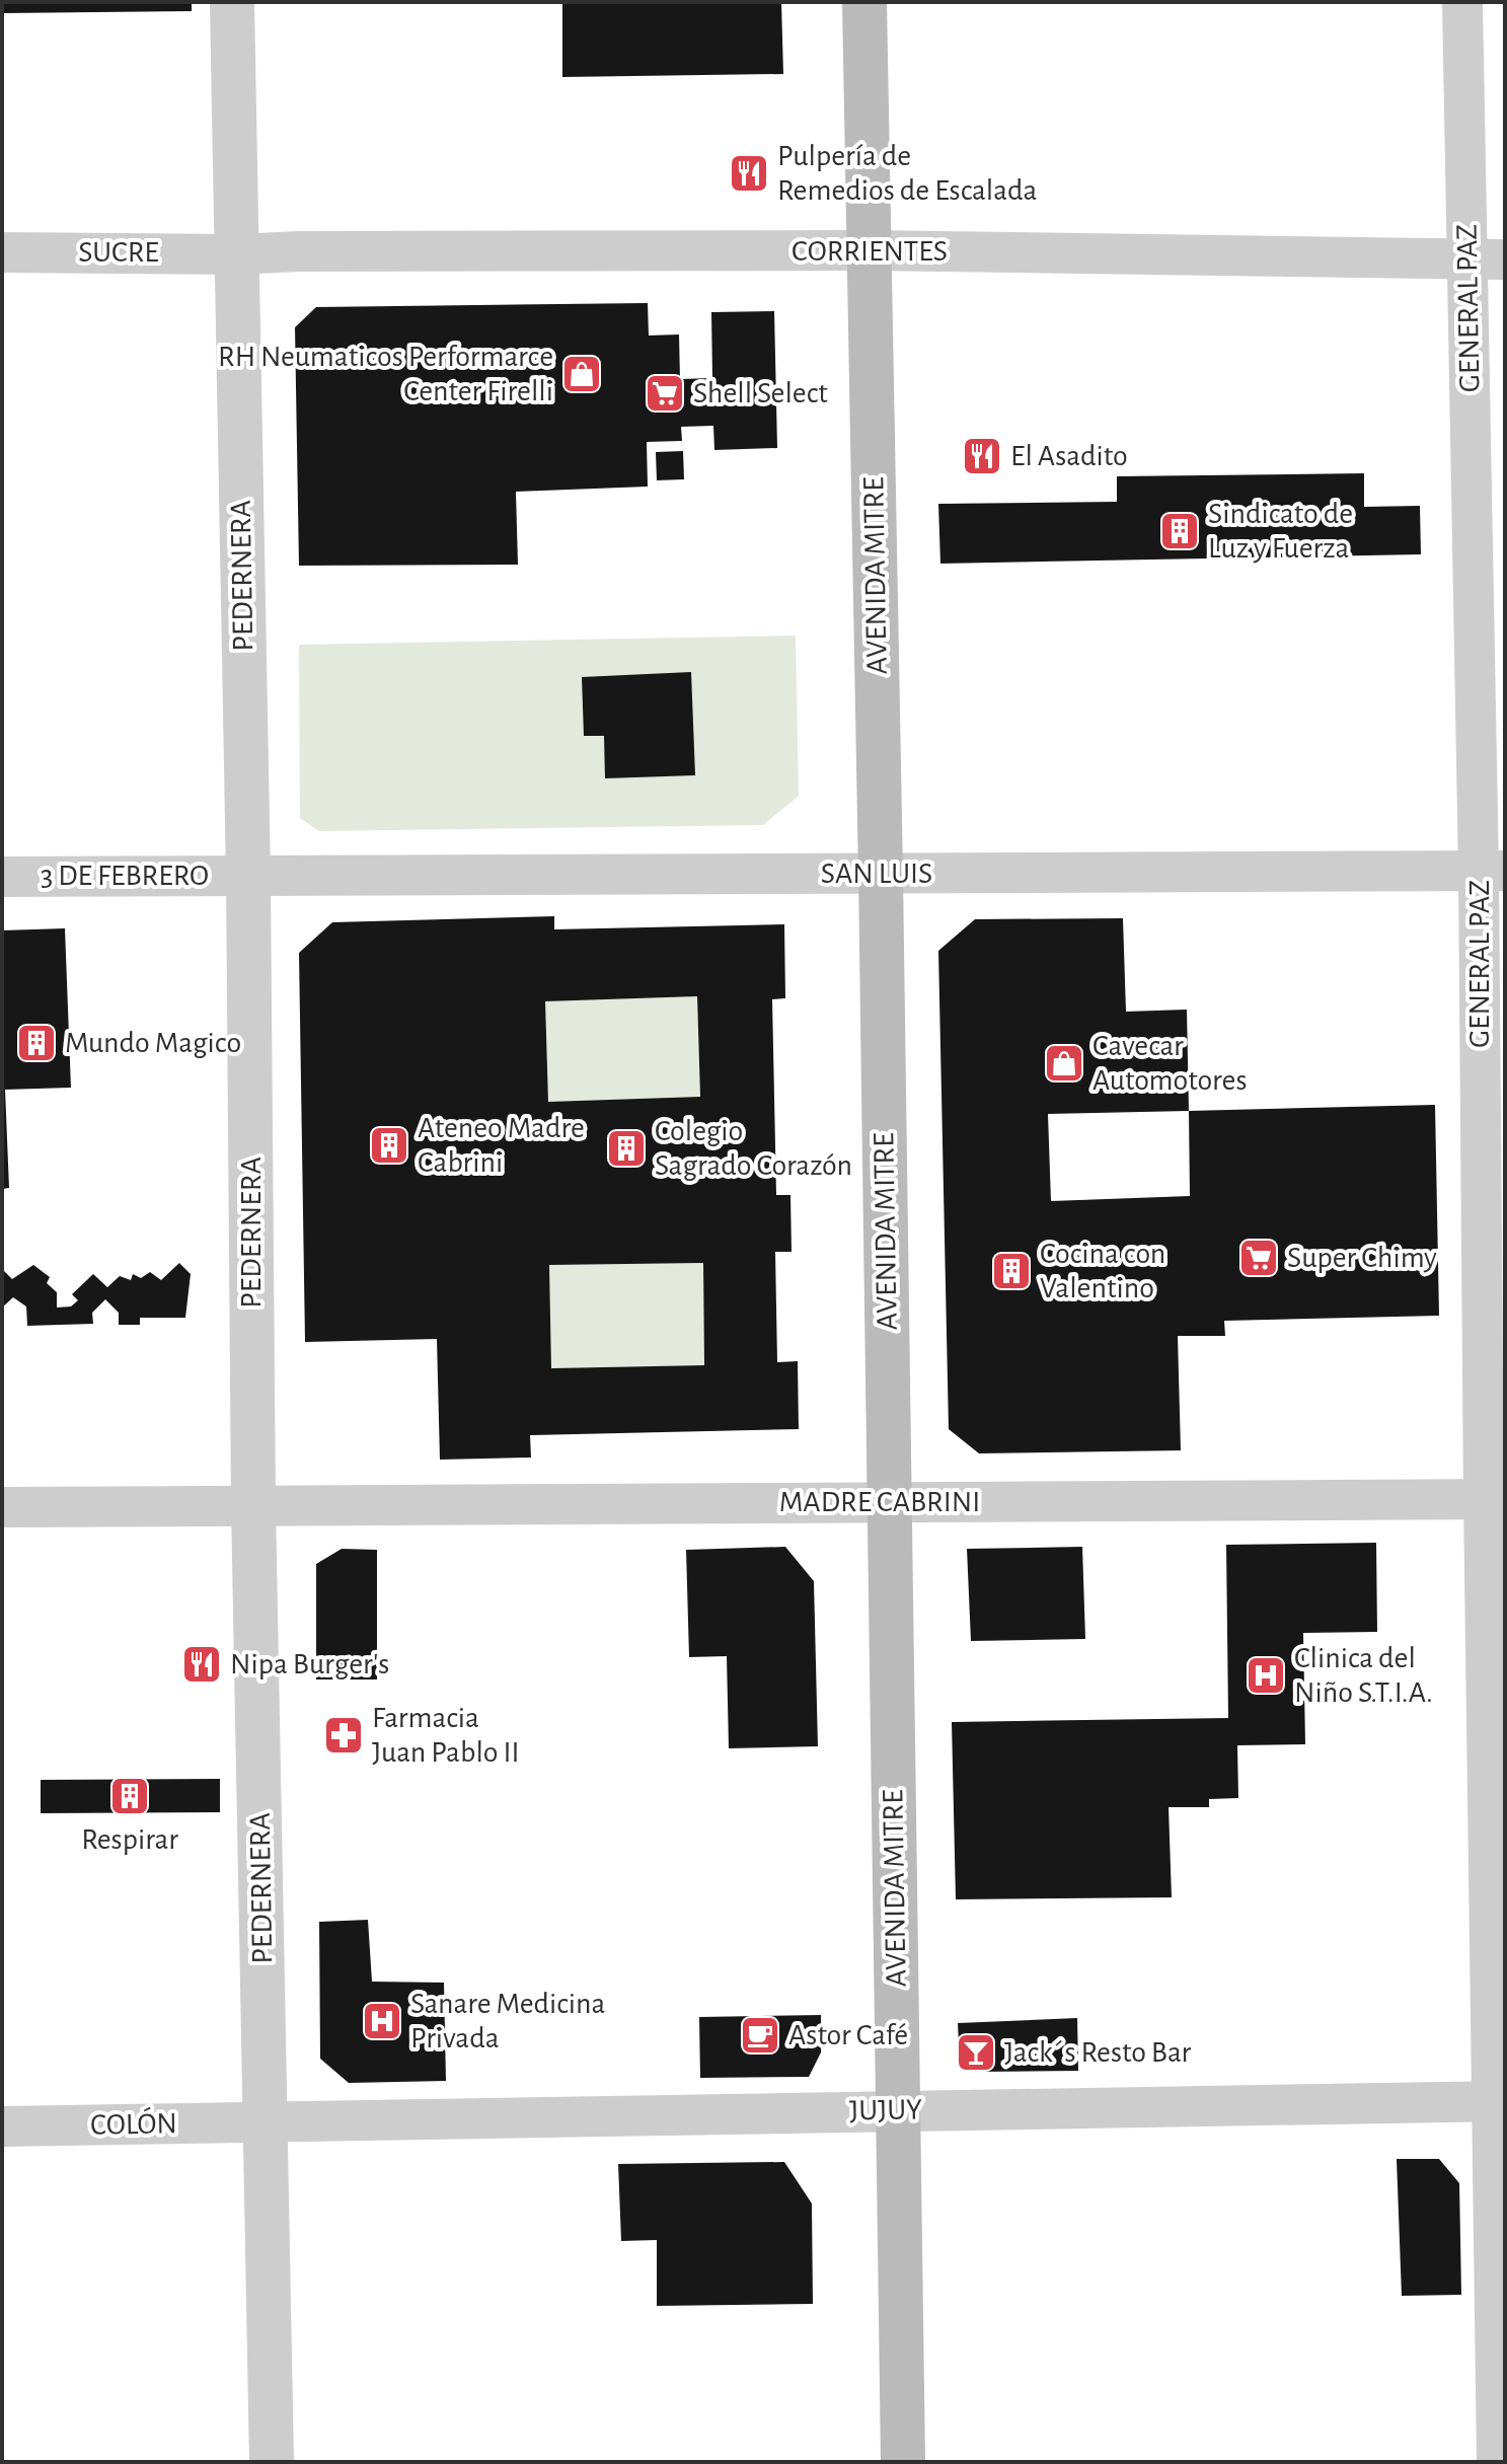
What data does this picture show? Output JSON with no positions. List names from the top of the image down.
{
  "streets": {
    "main road": ["AVENIDA MITRE"],
    "street": [
      "CORRIENTES",
      "SUCRE",
      "GENERAL PAZ",
      "PEDERNERA",
      "SAN LUIS",
      "3 DE FEBRERO",
      "MADRE CABRINI",
      "JUJUY",
      "COLÓN"
    ]
  },
  "crossings": [
    ["CORRIENTES", "SUCRE"],
    ["CORRIENTES", "GENERAL PAZ"],
    ["CORRIENTES", "PEDERNERA"],
    ["CORRIENTES", "AVENIDA MITRE"],
    ["SUCRE", "PEDERNERA"],
    ["GENERAL PAZ", "SAN LUIS"],
    ["GENERAL PAZ", "MADRE CABRINI"],
    ["GENERAL PAZ", "JUJUY"],
    ["PEDERNERA", "SAN LUIS"],
    ["PEDERNERA", "3 DE FEBRERO"],
    ["PEDERNERA", "MADRE CABRINI"],
    ["PEDERNERA", "JUJUY"],
    ["PEDERNERA", "COLÓN"],
    ["AVENIDA MITRE", "SAN LUIS"],
    ["AVENIDA MITRE", "MADRE CABRINI"],
    ["AVENIDA MITRE", "JUJUY"],
    ["SAN LUIS", "3 DE FEBRERO"],
    ["JUJUY", "COLÓN"]
  ],
  "places": {
    "restaurant": ["Pulpería de Remedios de Escalada", "El Asadito", "Nipa Burger's"],
    "shop": ["RH Neumaticos Performarce Center Firelli", "Cavecar Automotores"],
    "supermarket": ["Shell Select", "Super Chimy"],
    "building": [
      "Sindicato de Luz y Fuerza",
      "Mundo Magico",
      "Ateneo Madre Cabrini",
      "Colegio Sagrado Corazón",
      "Cocina con Valentino",
      "Respirar"
    ],
    "hospital": ["Clinica del Niño S.T.I.A.", "Sanare Medicina Privada"],
    "pharmacy": ["Farmacia Juan Pablo II"],
    "cafe": ["Astor Café"],
    "bar": ["Jack´s Resto Bar"]
  }
}
